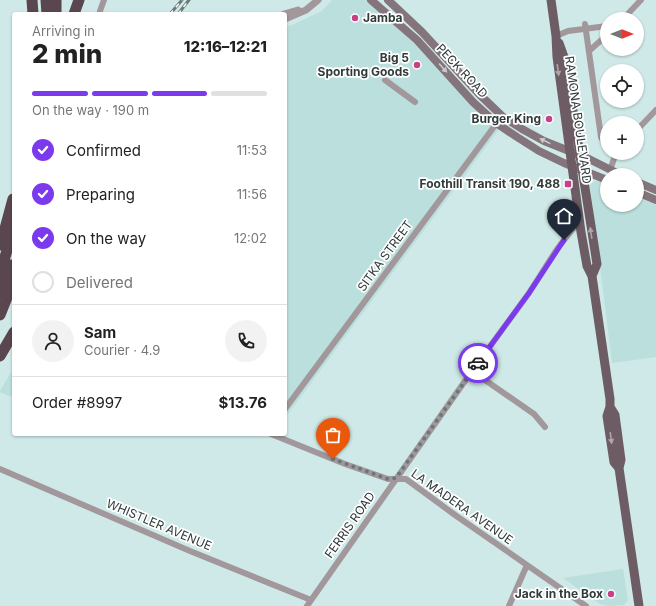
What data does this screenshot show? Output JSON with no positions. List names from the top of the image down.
{
  "streets": {
    "main road": ["PECK ROAD", "RAMONA BOULEVARD"],
    "street": [
      "SITKA STREET",
      "LA MADERA AVENUE",
      "WHISTLER AVENUE",
      "FERRIS ROAD"
    ]
  },
  "crossings": [
    ["PECK ROAD", "RAMONA BOULEVARD"],
    ["PECK ROAD", "SITKA STREET"],
    ["RAMONA BOULEVARD", "FERRIS ROAD"],
    ["LA MADERA AVENUE", "FERRIS ROAD"],
    ["WHISTLER AVENUE", "FERRIS ROAD"]
  ],
  "places": {
    "other": [
      "Jamba",
      "Big 5 Sporting Goods",
      "Burger King",
      "Jack in the Box"
    ],
    "transit": ["Foothill Transit 190, 488"]
  },
  "north": "right",
  "page": {
    "map_buttons": ["+", "−"],
    "heading": ["2 min", "Arriving in", "12:16–12:21"],
    "panel": [
      "Sam",
      "Courier · 4.9",
      "Order #8997",
      "$13.76"
    ],
    "bar": "On the way · 190 m",
    "list": [
      ["Confirmed", "11:53"],
      ["Preparing", "11:56"],
      ["On the way", "12:02"],
      "Delivered"
    ]
  }
}
